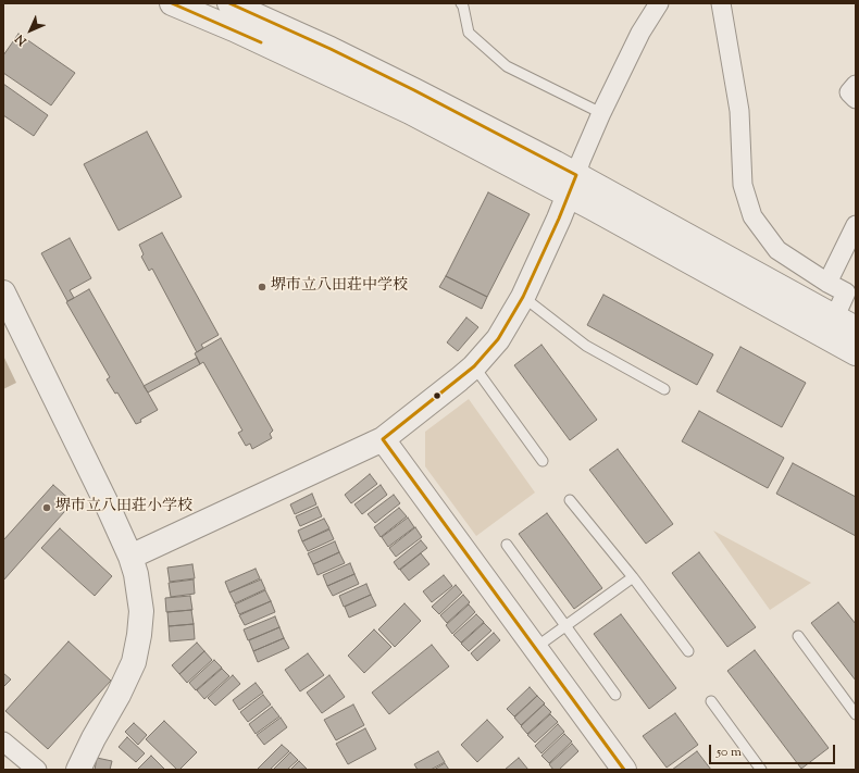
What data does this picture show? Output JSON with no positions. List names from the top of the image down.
{
  "places": ["堺市立八田荘中学校", "堺市立八田荘小学校"],
  "scale_bar": "50 m",
  "north": "bottom left"
}
